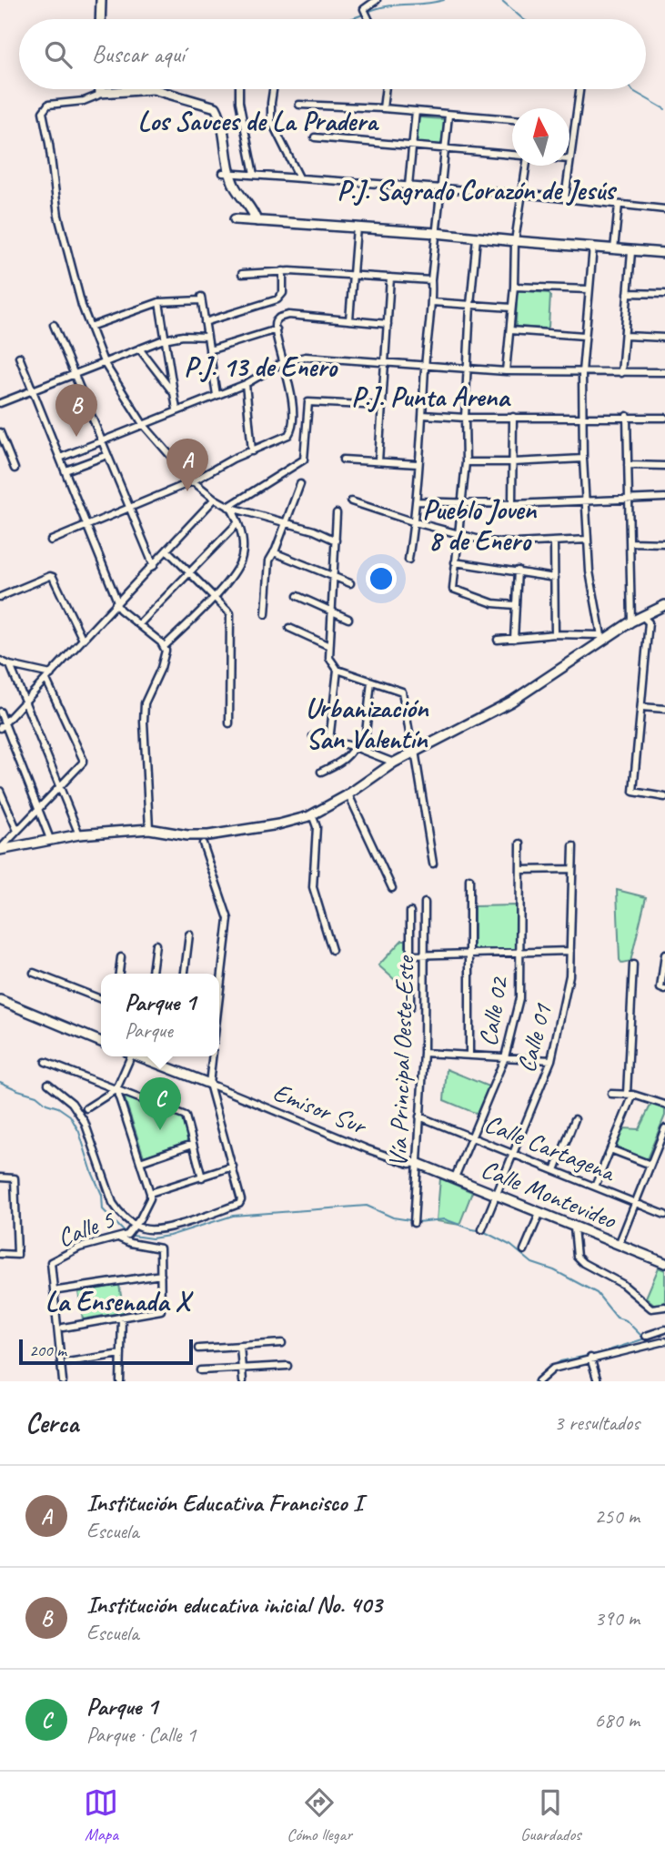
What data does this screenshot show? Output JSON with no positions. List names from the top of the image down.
{
  "streets": {
    "street": [
      "Calle 02",
      "Calle 01",
      "Vía Principal Oeste-Este",
      "Emisor Sur",
      "Calle Cartagena",
      "Calle Montevideo",
      "Calle 5"
    ]
  },
  "crossings": [
    ["Calle 02", "Calle Cartagena"],
    ["Calle 02", "Calle Montevideo"],
    ["Calle 01", "Calle Cartagena"],
    ["Calle 01", "Calle Montevideo"],
    ["Vía Principal Oeste-Este", "Emisor Sur"],
    ["Vía Principal Oeste-Este", "Calle Cartagena"],
    ["Vía Principal Oeste-Este", "Calle Montevideo"],
    ["Emisor Sur", "Calle Montevideo"]
  ],
  "districts": [
    "Los Sauces de La Pradera",
    "P.J. Sagrado Corazón de Jesús",
    "P.J. 13 de Enero",
    "P.J. Punta Arena",
    "Pueblo Joven 8 de Enero",
    "Urbanización San Valentín",
    "La Ensenada X"
  ],
  "scale_bar": "200 m",
  "north": "top",
  "page": {
    "search": "Buscar aquí",
    "pins": ["B", "A", "C"],
    "popup": ["Parque 1", "Parque"],
    "scale": "200 m",
    "heading": ["Cerca", "3 resultados"],
    "list": [
      {
        "mark": "A",
        "name": "Institución Educativa Francisco I",
        "note": "Escuela",
        "value": "250 m"
      },
      {
        "mark": "B",
        "name": "Institución educativa inicial No. 403",
        "note": "Escuela",
        "value": "390 m"
      },
      {
        "mark": "C",
        "name": "Parque 1",
        "note": "Parque · Calle 1",
        "value": "680 m"
      }
    ],
    "nav": ["Mapa", "Cómo llegar", "Guardados"]
  }
}
